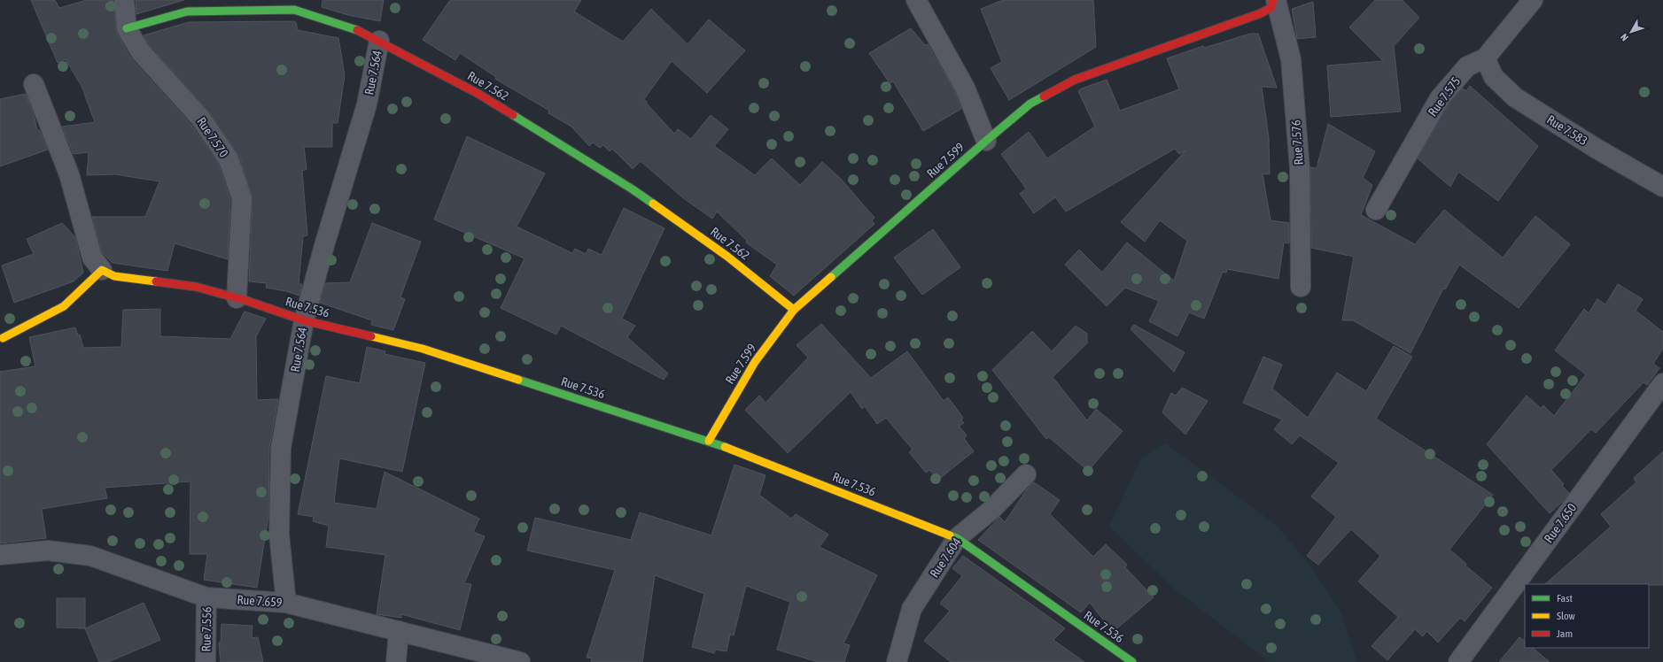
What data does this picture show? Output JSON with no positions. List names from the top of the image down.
{
  "streets": {
    "street": [
      "Rue 7.564",
      "Rue 7.562",
      "Rue 7.575",
      "Rue 7.583",
      "Rue 7.570",
      "Rue 7.576",
      "Rue 7.599",
      "Rue 7.536",
      "Rue 7.650",
      "Rue 7.604",
      "Rue 7.659",
      "Rue 7.556"
    ]
  },
  "crossings": [
    ["Rue 7.564", "Rue 7.562"],
    ["Rue 7.564", "Rue 7.536"],
    ["Rue 7.564", "Rue 7.659"],
    ["Rue 7.562", "Rue 7.570"],
    ["Rue 7.562", "Rue 7.599"],
    ["Rue 7.575", "Rue 7.583"],
    ["Rue 7.570", "Rue 7.536"],
    ["Rue 7.576", "Rue 7.599"],
    ["Rue 7.599", "Rue 7.536"],
    ["Rue 7.536", "Rue 7.604"],
    ["Rue 7.659", "Rue 7.556"]
  ],
  "legend": ["Fast", "Slow", "Jam"],
  "north": "bottom left"
}
